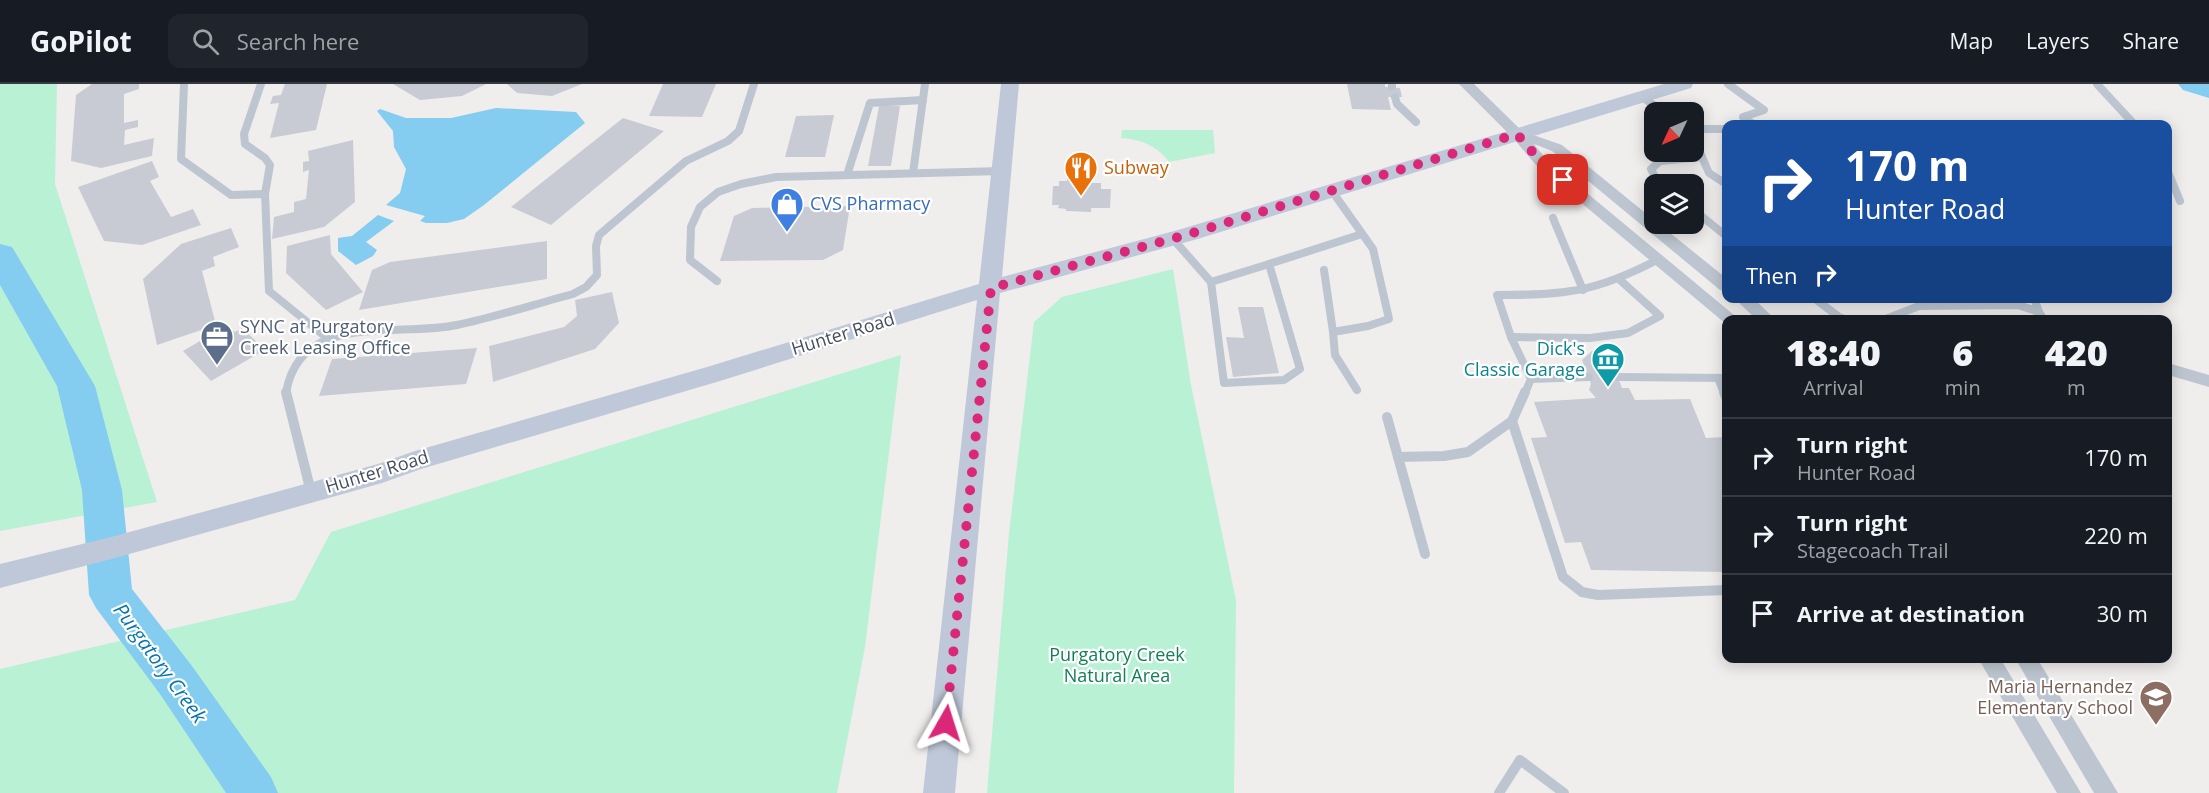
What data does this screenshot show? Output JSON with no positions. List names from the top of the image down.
{
  "streets": {
    "main road": ["Hunter Road"]
  },
  "water": ["Purgatory Creek"],
  "parks": ["Purgatory Creek Natural Area"],
  "places": {
    "restaurant": ["Subway"],
    "shop": ["CVS Pharmacy"],
    "office": ["SYNC at Purgatory Creek Leasing Office"],
    "museum": ["Dick's Classic Garage"],
    "school or university": ["Maria Hernandez Elementary School"]
  },
  "north": "bottom left",
  "page": {
    "header": "GoPilot",
    "search": "Search here",
    "nav": ["Map", "Layers", "Share"],
    "turn": ["170 m", "Hunter Road"],
    "then": "Then",
    "eta": [
      "18:40",
      "Arrival",
      "6",
      "min",
      "420",
      "m"
    ],
    "list": [
      {
        "name": "Turn right",
        "note": "Hunter Road",
        "value": "170 m"
      },
      {
        "name": "Turn right",
        "note": "Stagecoach Trail",
        "value": "220 m"
      },
      {
        "name": "Arrive at destination",
        "value": "30 m"
      }
    ]
  }
}
